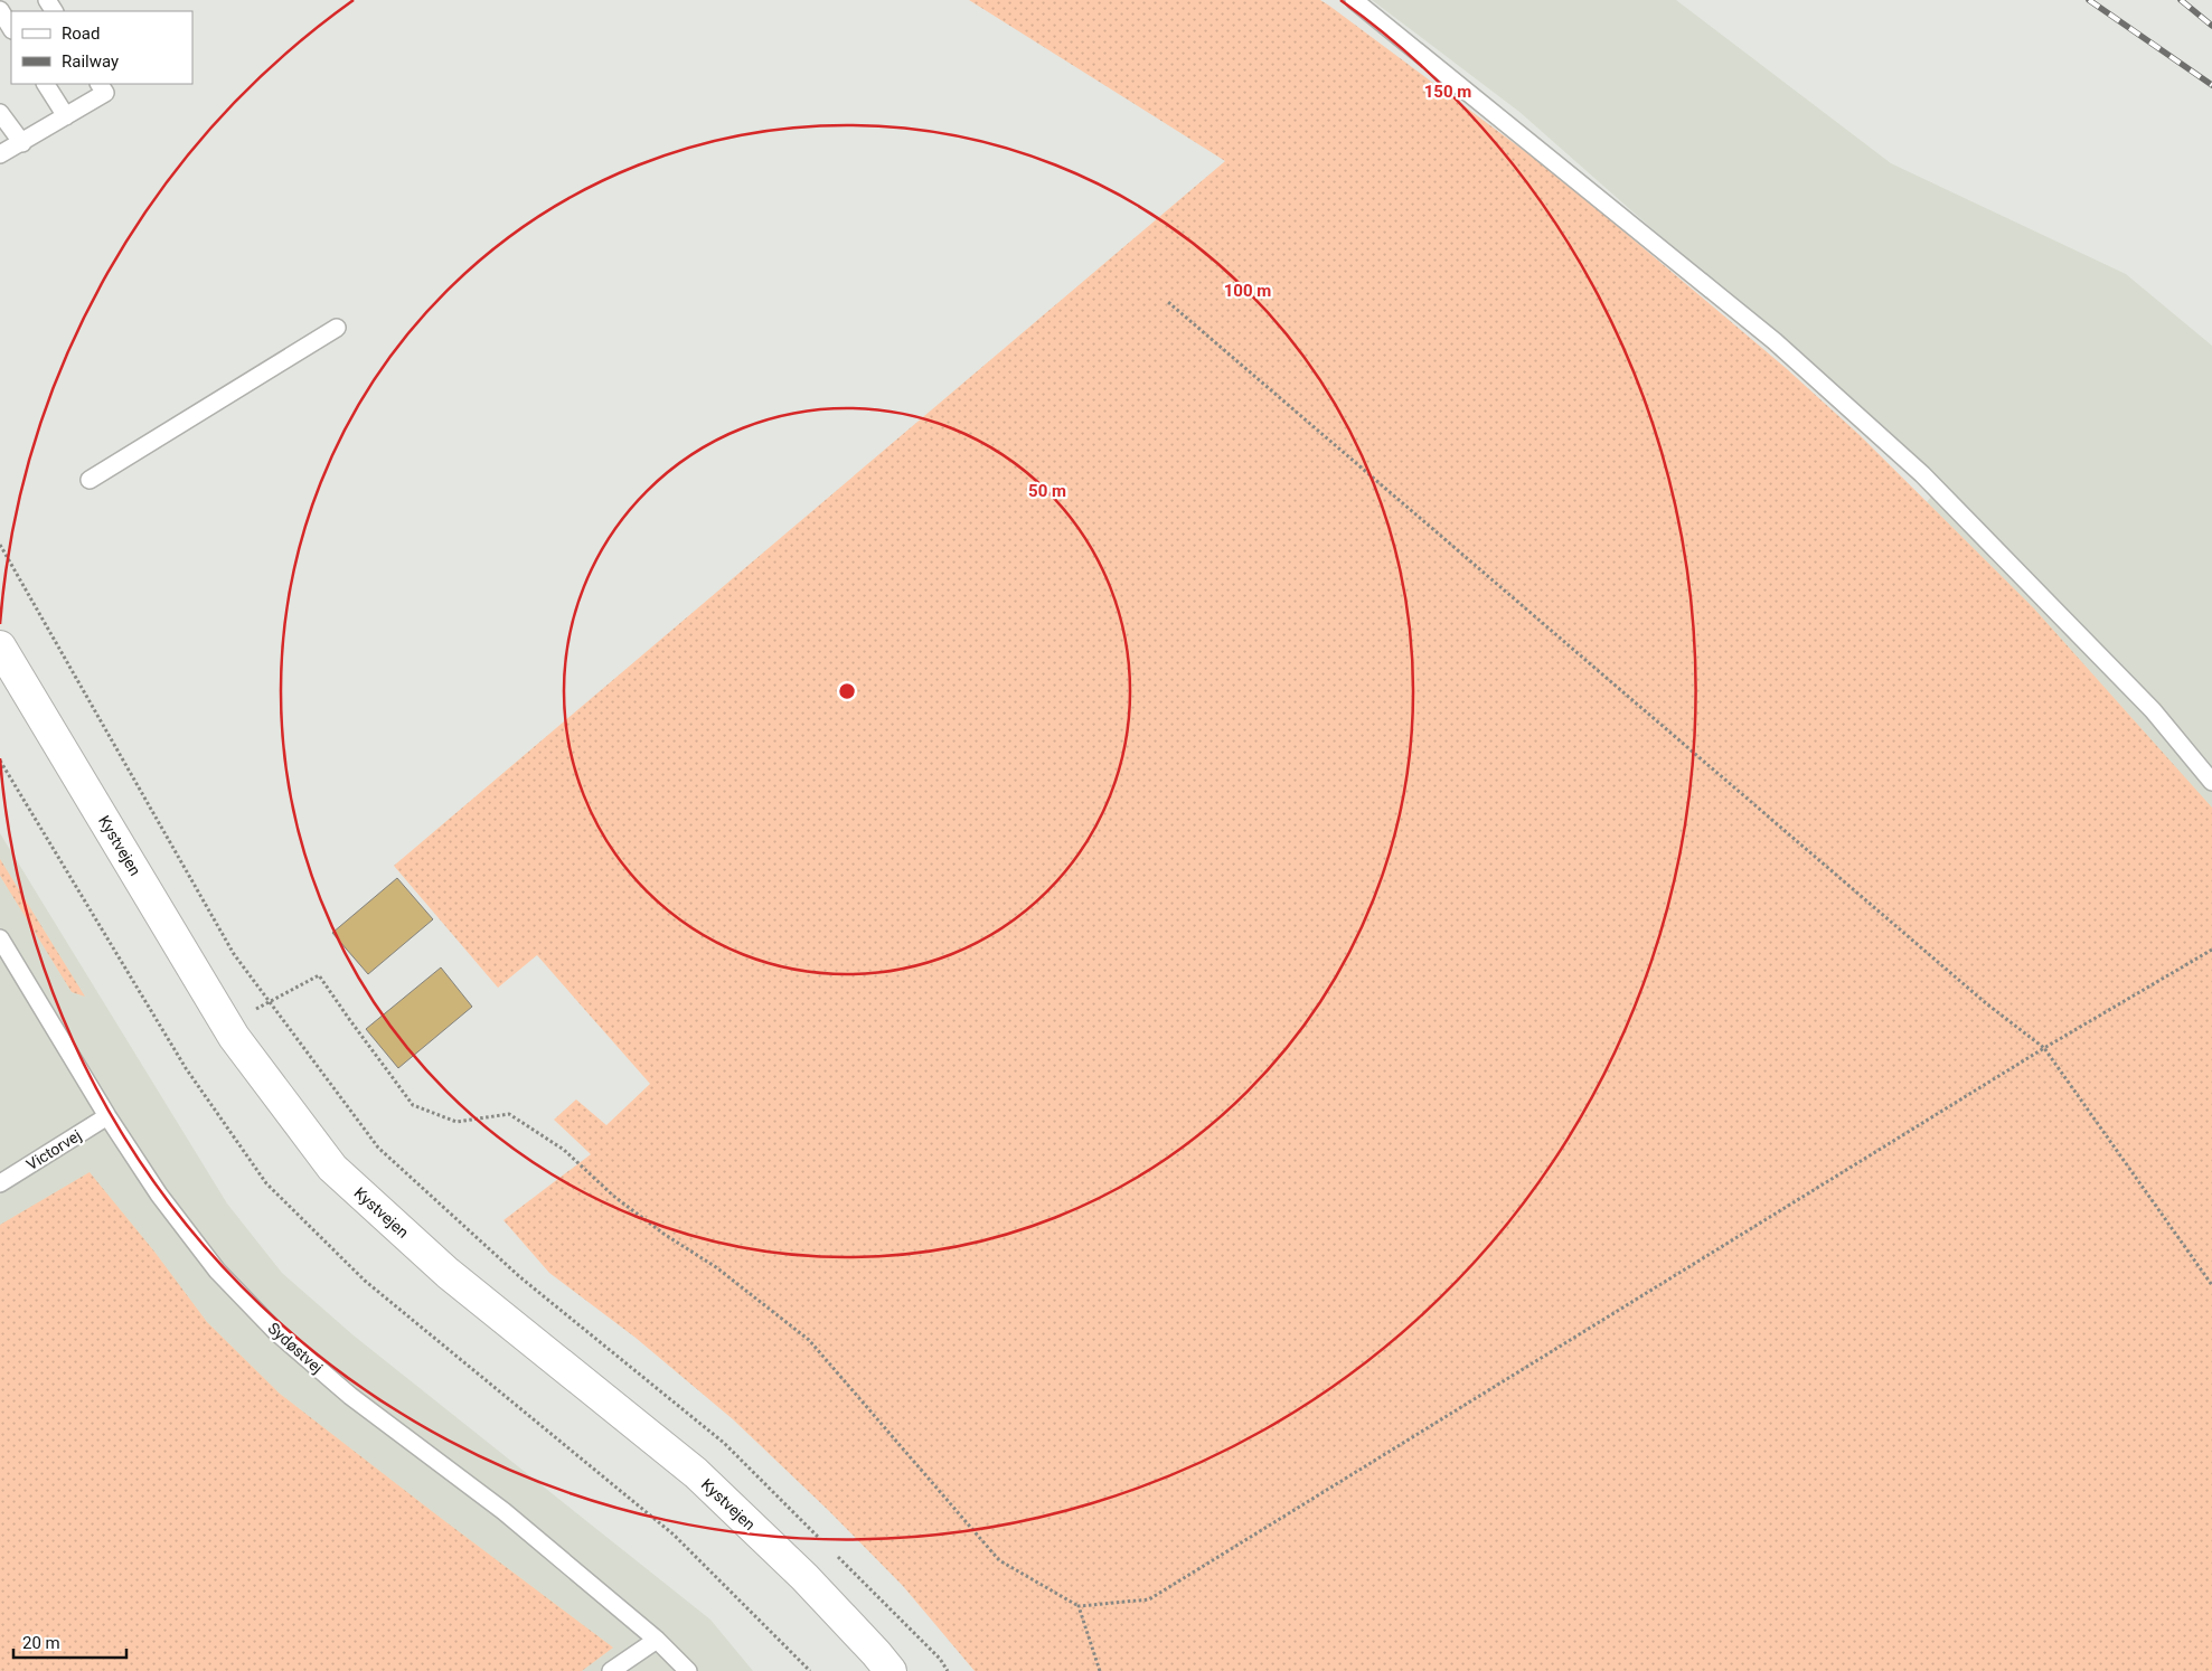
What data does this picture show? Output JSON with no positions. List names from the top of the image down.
{
  "streets": {
    "street": ["Kystvejen"],
    "lane": ["Victorvej", "Sydøstvej"]
  },
  "crossings": [
    ["Victorvej", "Sydøstvej"]
  ],
  "legend": ["Road", "Railway"],
  "scale_bar": "20 m",
  "rings": ["150 m", "100 m", "50 m"]
}
